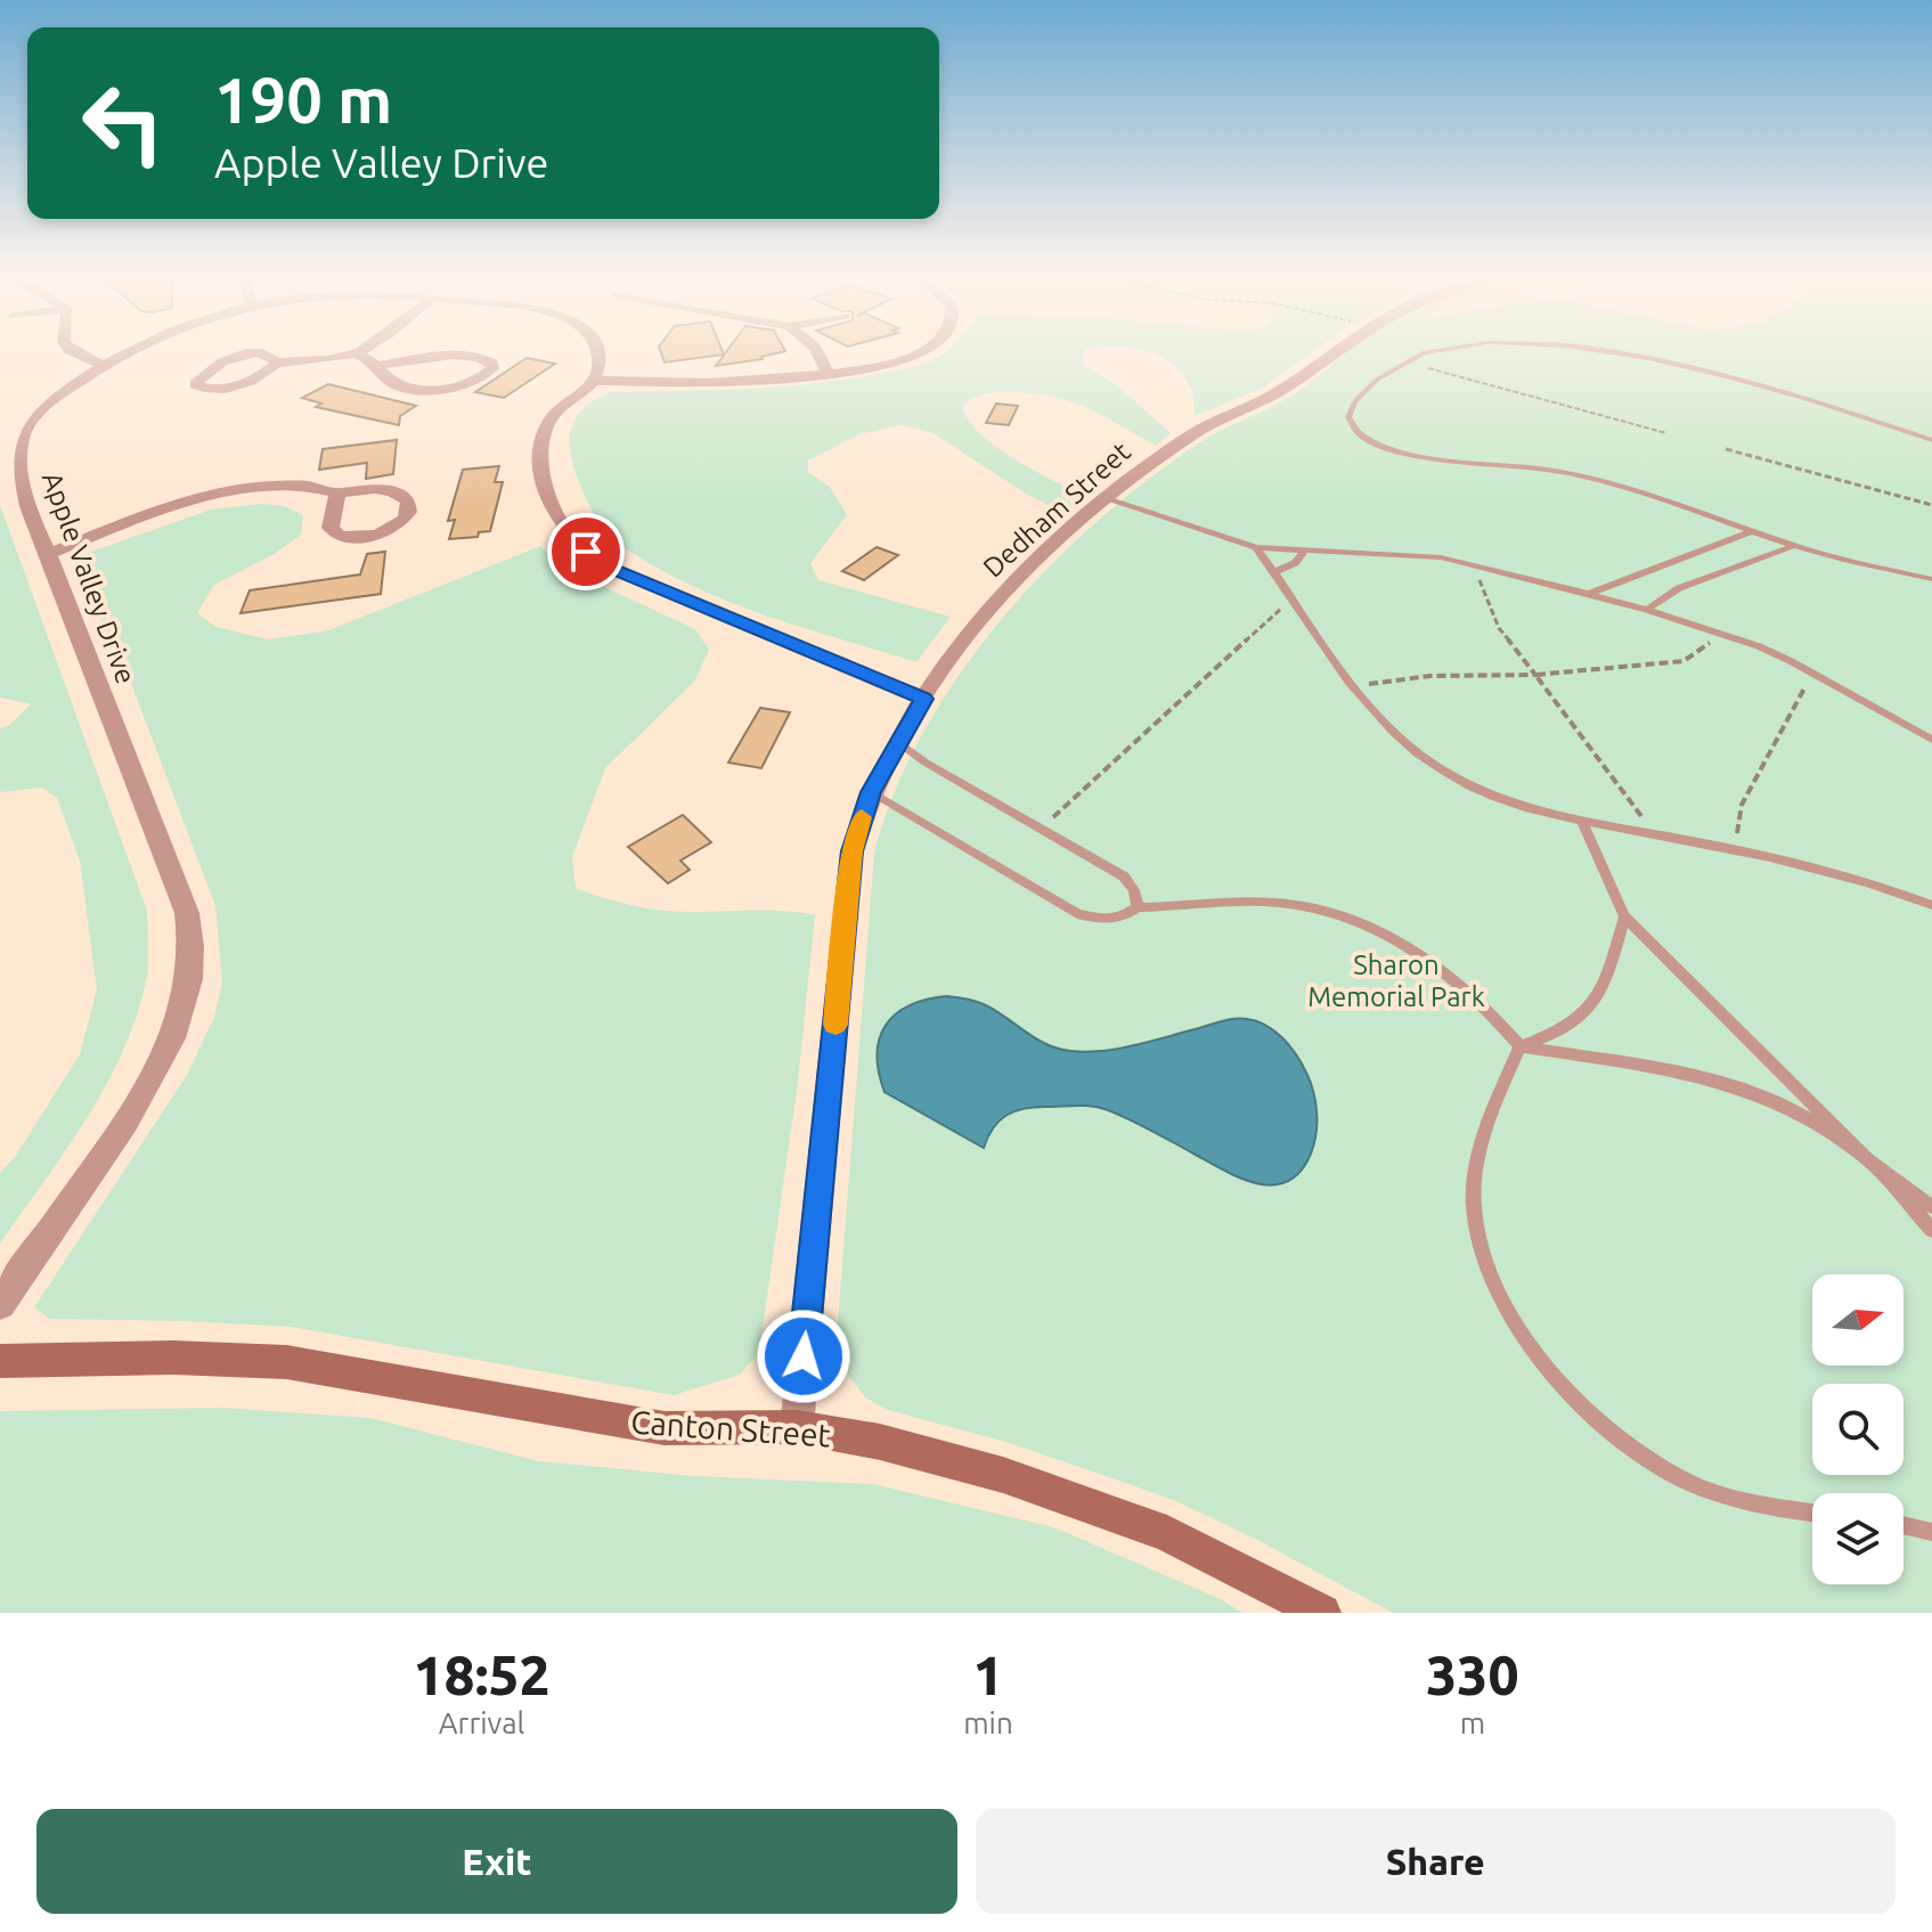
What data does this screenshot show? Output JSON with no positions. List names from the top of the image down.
{
  "streets": {
    "street": ["Dedham Street", "Apple Valley Drive", "Canton Street"]
  },
  "crossings": [
    ["Dedham Street", "Canton Street"]
  ],
  "parks": ["Sharon Memorial Park"],
  "north": "right",
  "page": {
    "turn": ["190 m", "Apple Valley Drive"],
    "eta": [
      "18:52",
      "Arrival",
      "1",
      "min",
      "330",
      "m"
    ],
    "buttons": ["Exit", "Share"]
  }
}
